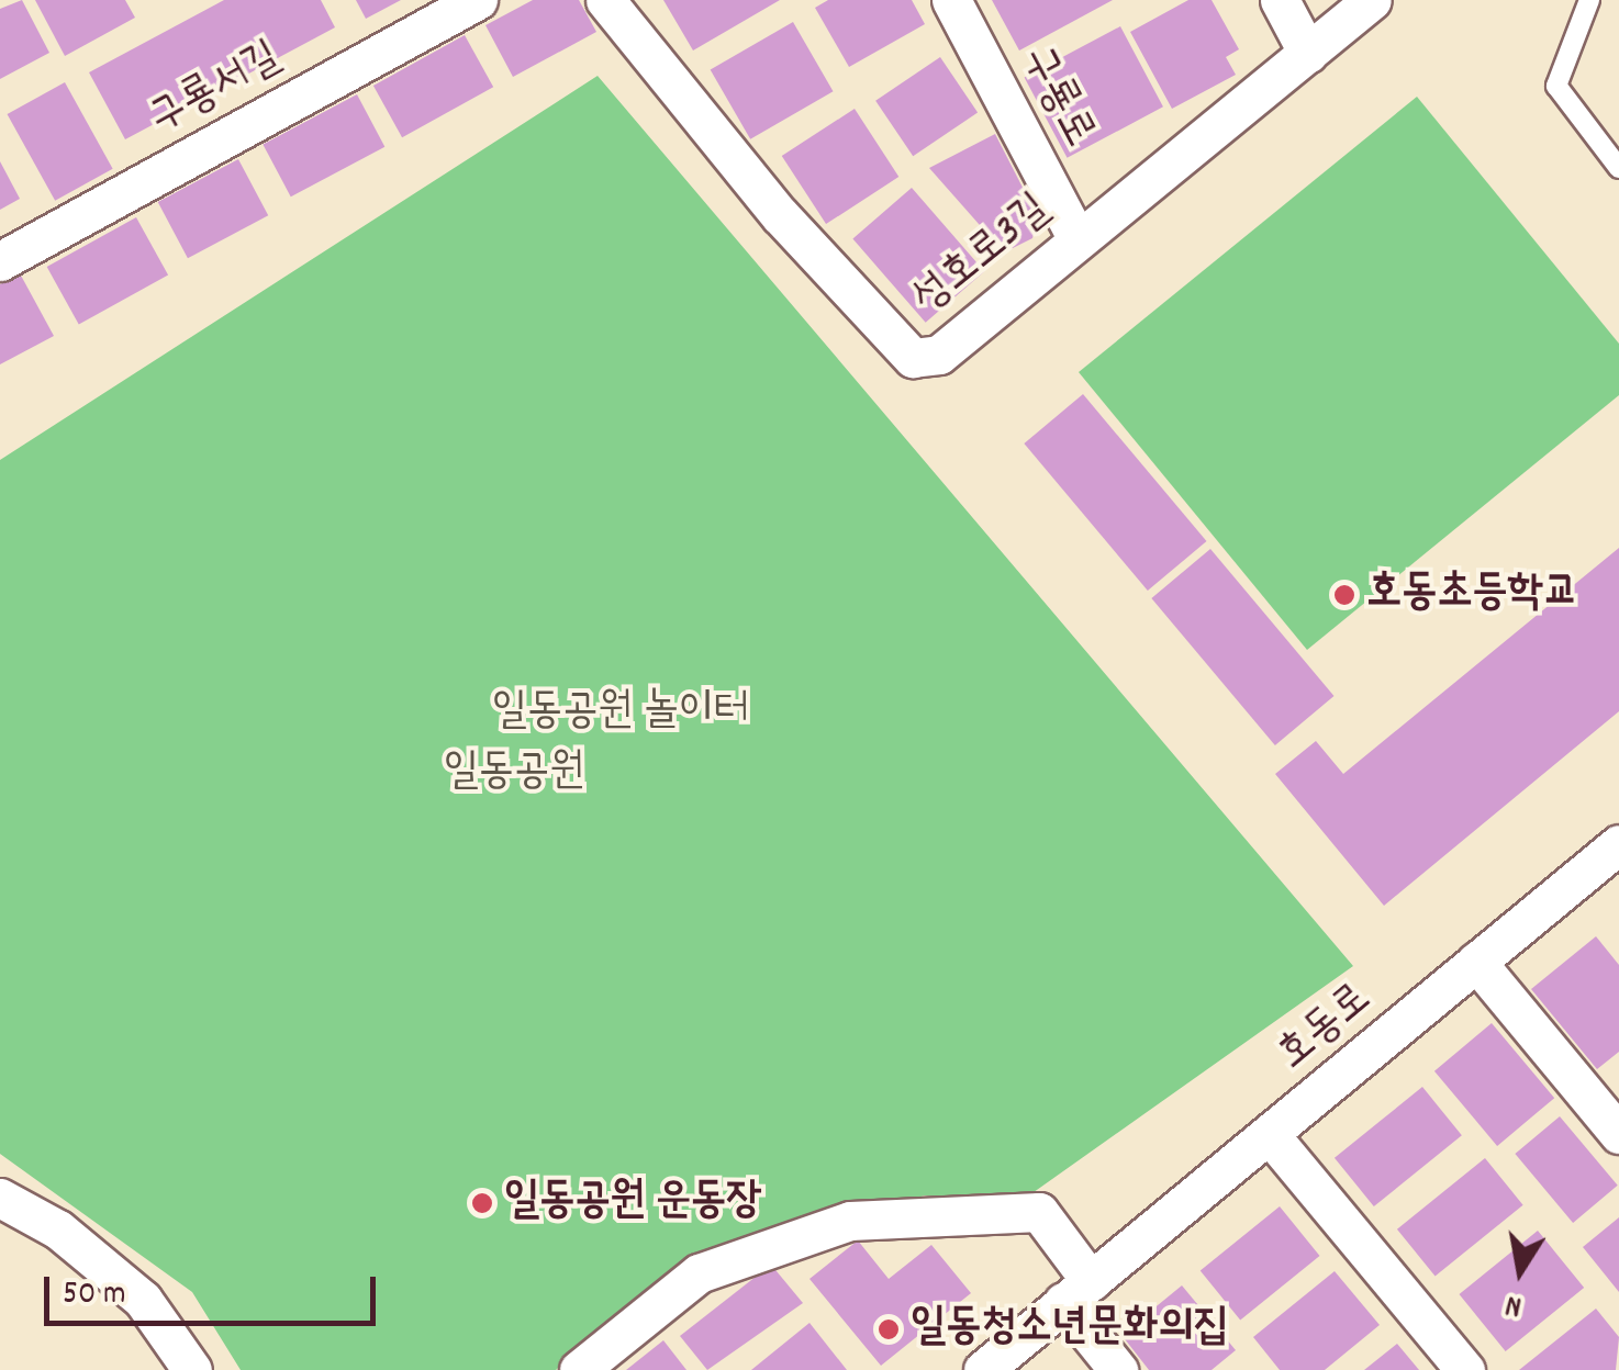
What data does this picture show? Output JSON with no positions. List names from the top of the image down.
{
  "streets": {
    "street": [
      "구룡서길",
      "구룡로",
      "성호로3길",
      "호동로"
    ]
  },
  "crossings": [
    ["구룡로", "성호로3길"]
  ],
  "parks": ["일동공원 놀이터", "일동공원"],
  "places": ["호동초등학교", "일동공원 운동장", "일동청소년문화의집"],
  "scale_bar": "50 m",
  "north": "bottom"
}
